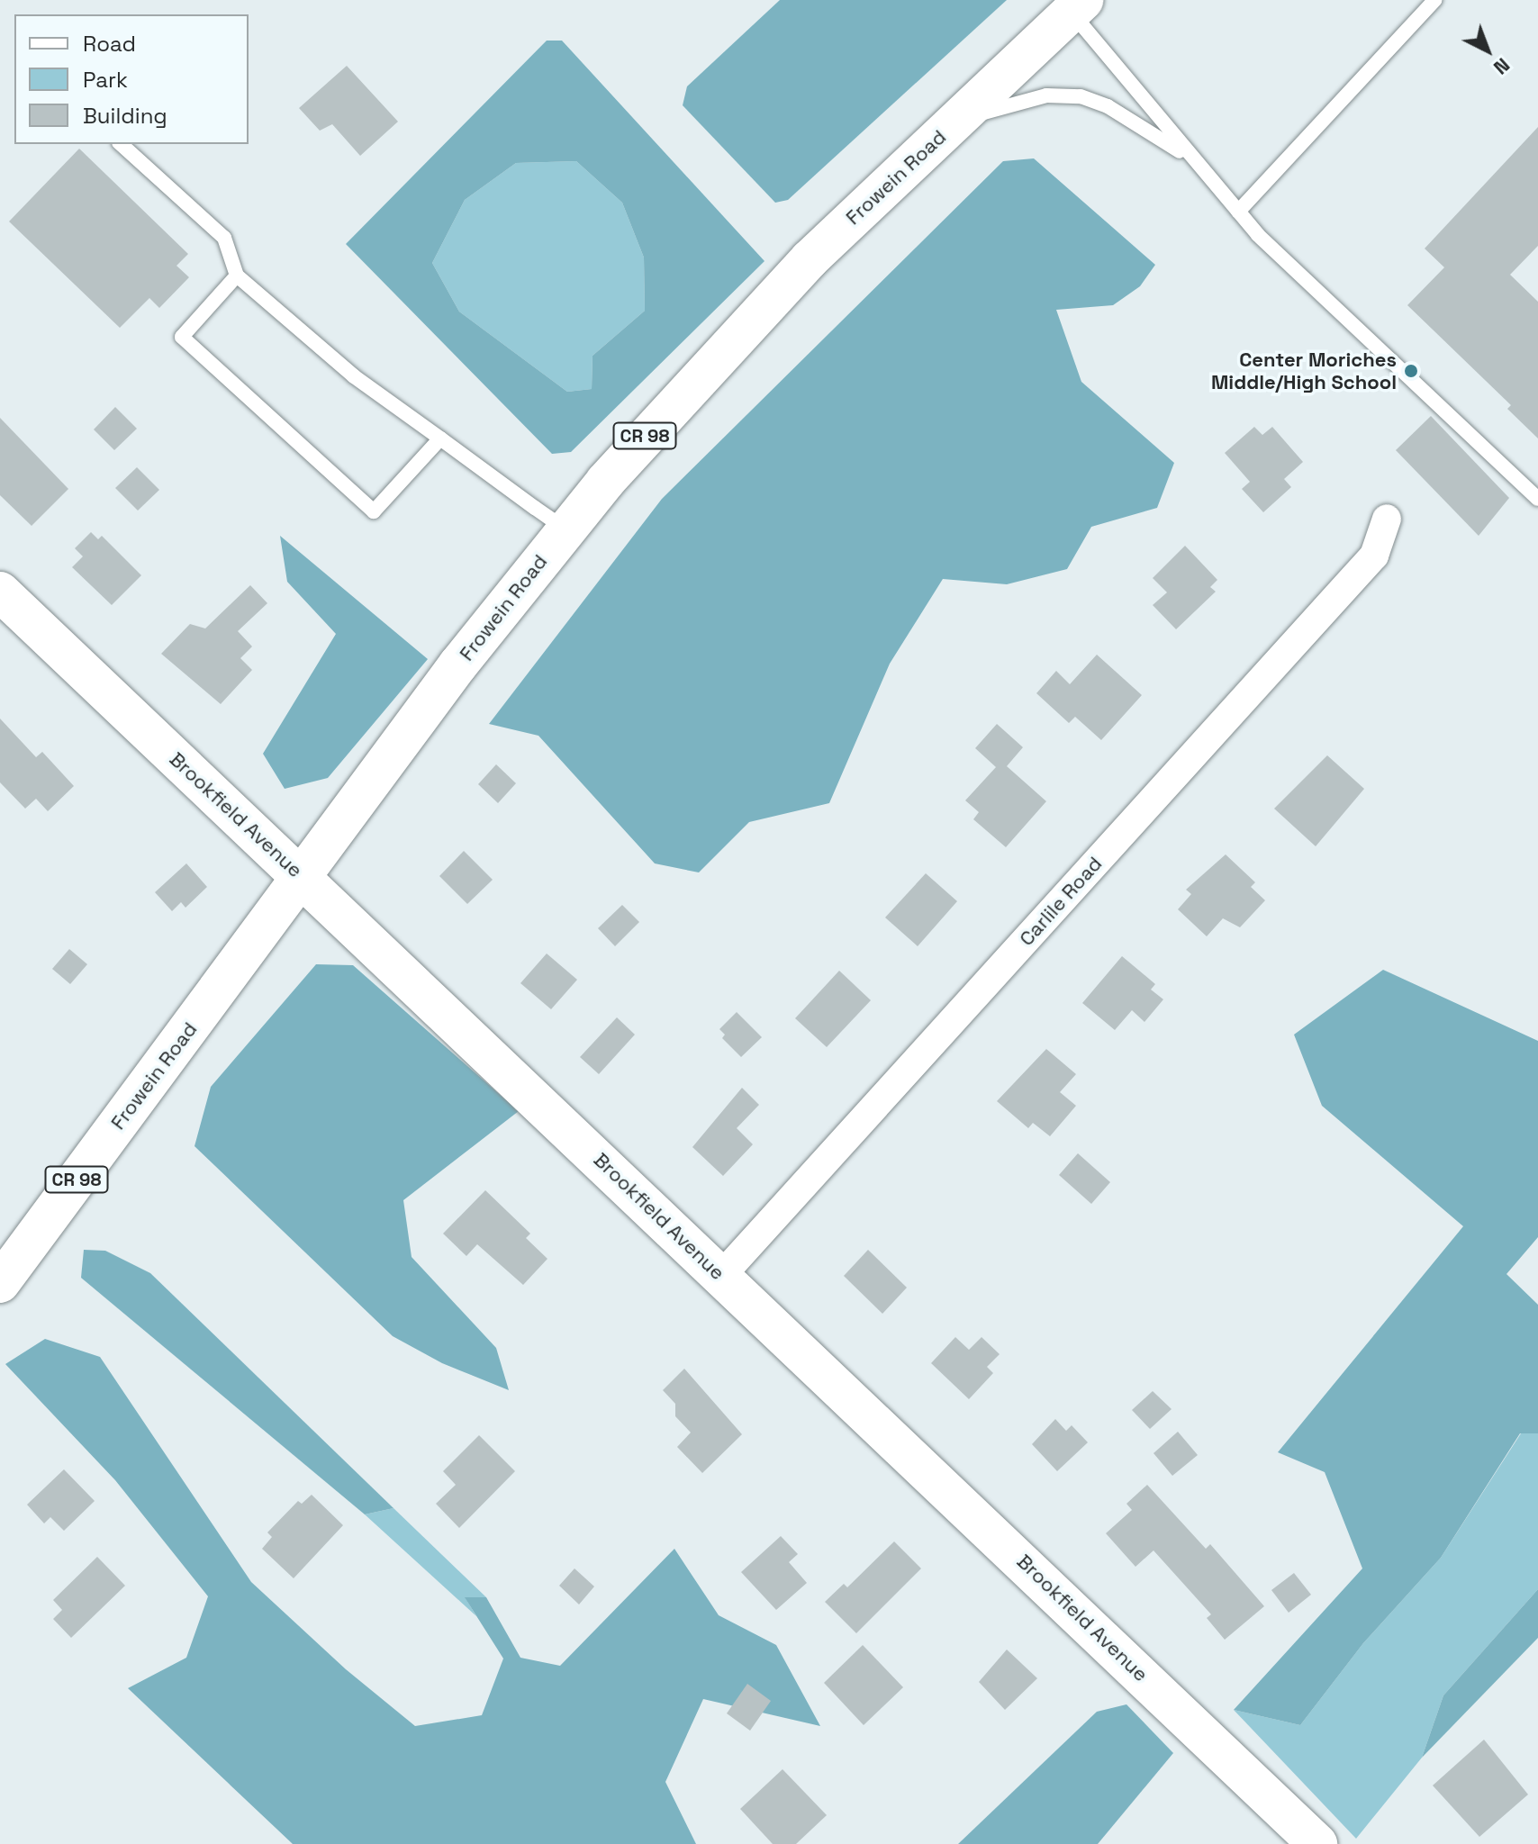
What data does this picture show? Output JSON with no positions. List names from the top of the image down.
{
  "streets": {
    "main road": ["Frowein Road", "CR 98", "Brookfield Avenue"],
    "street": ["Carlile Road"]
  },
  "crossings": [
    ["Frowein Road", "Brookfield Avenue"],
    ["Brookfield Avenue", "Carlile Road"]
  ],
  "places": ["Center Moriches Middle/High School"],
  "legend": ["Road", "Park", "Building"],
  "north": "bottom right"
}
